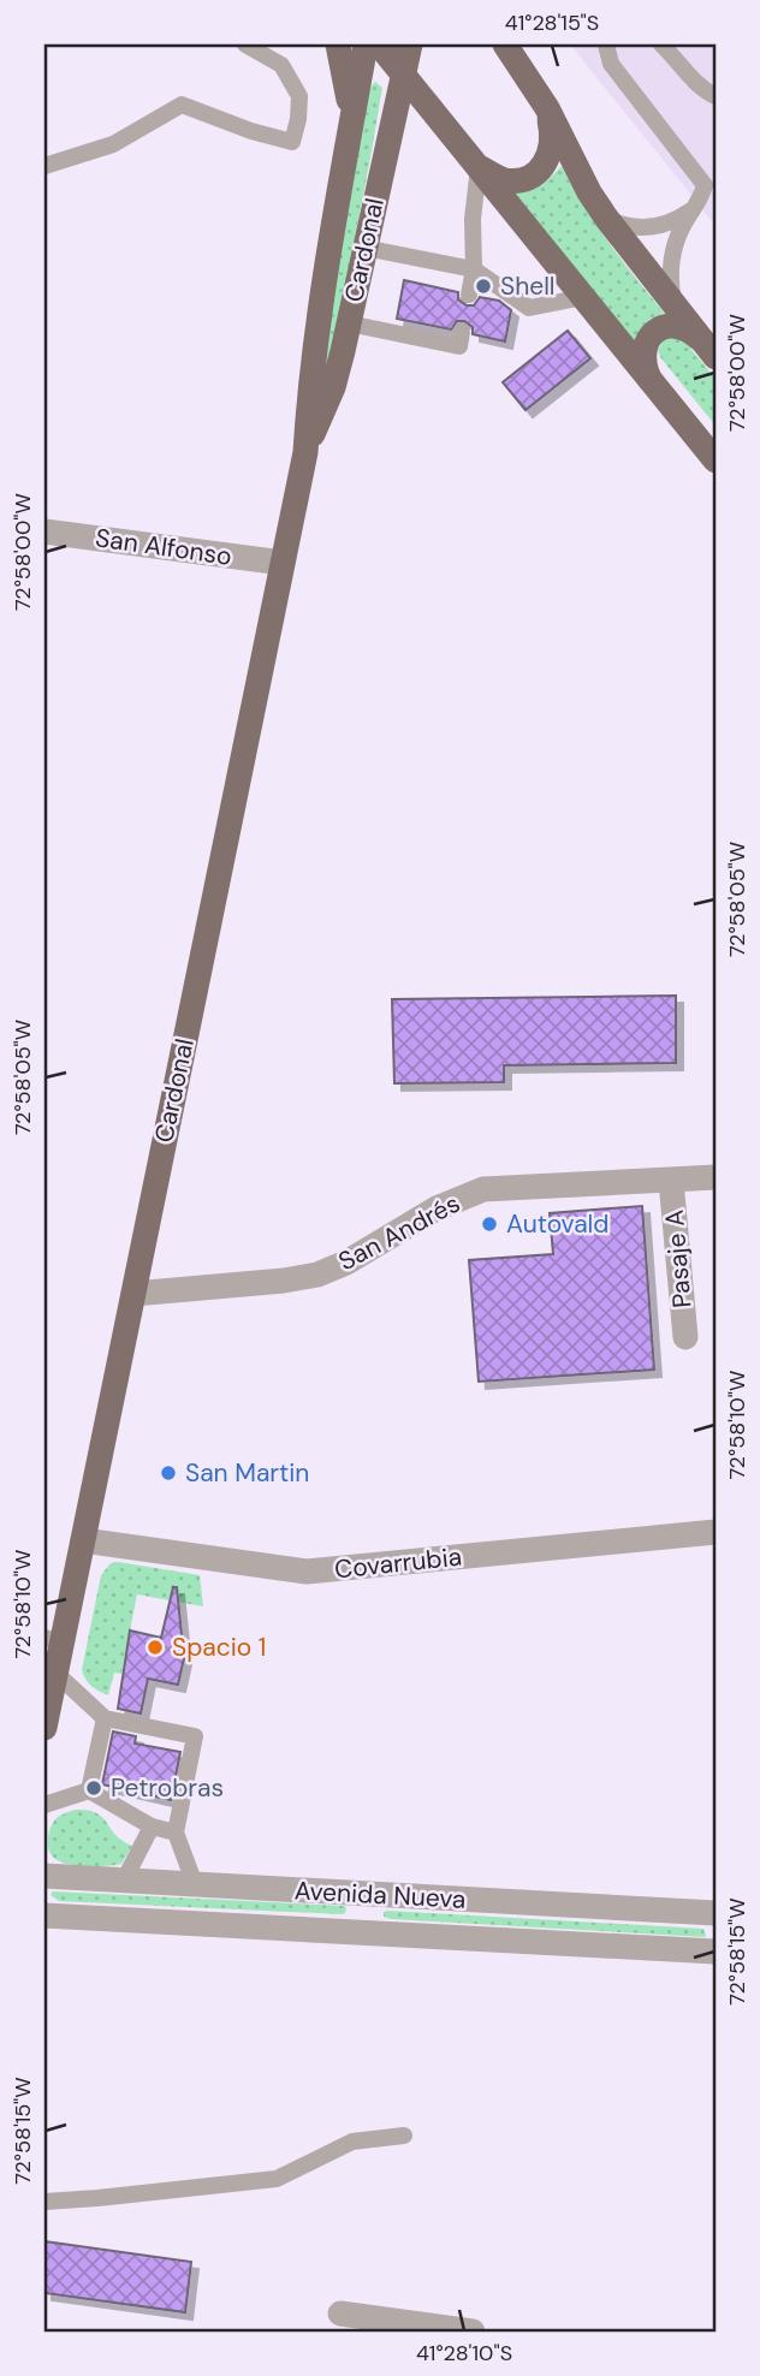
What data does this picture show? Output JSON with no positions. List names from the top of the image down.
{
  "streets": {
    "main road": ["Cardonal"],
    "street": [
      "San Alfonso",
      "San Andrés",
      "Pasaje A",
      "Covarrubia",
      "Avenida Nueva"
    ]
  },
  "crossings": [
    ["Cardonal", "San Alfonso"],
    ["Cardonal", "San Andrés"],
    ["Cardonal", "Covarrubia"],
    ["San Andrés", "Pasaje A"]
  ],
  "places": [
    "Shell",
    "Autovald",
    "San Martin",
    "Spacio 1",
    "Petrobras"
  ],
  "coordinates": [
    "41°28'15\"S",
    "72°58'00\"W",
    "72°58'05\"W",
    "72°58'10\"W",
    "72°58'15\"W",
    "41°28'10\"S"
  ]
}
